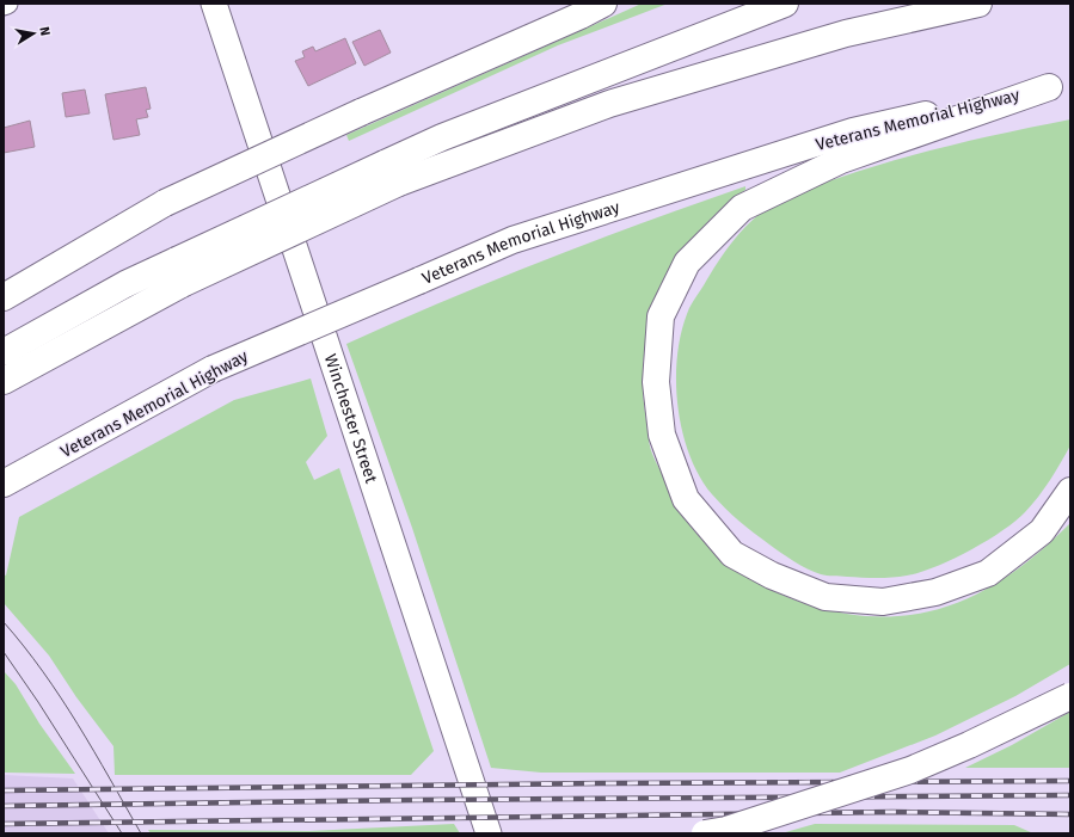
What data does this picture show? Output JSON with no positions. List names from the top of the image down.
{
  "streets": {
    "highway": ["Veterans Memorial Highway"],
    "main road": ["Winchester Street"]
  },
  "north": "right"
}
